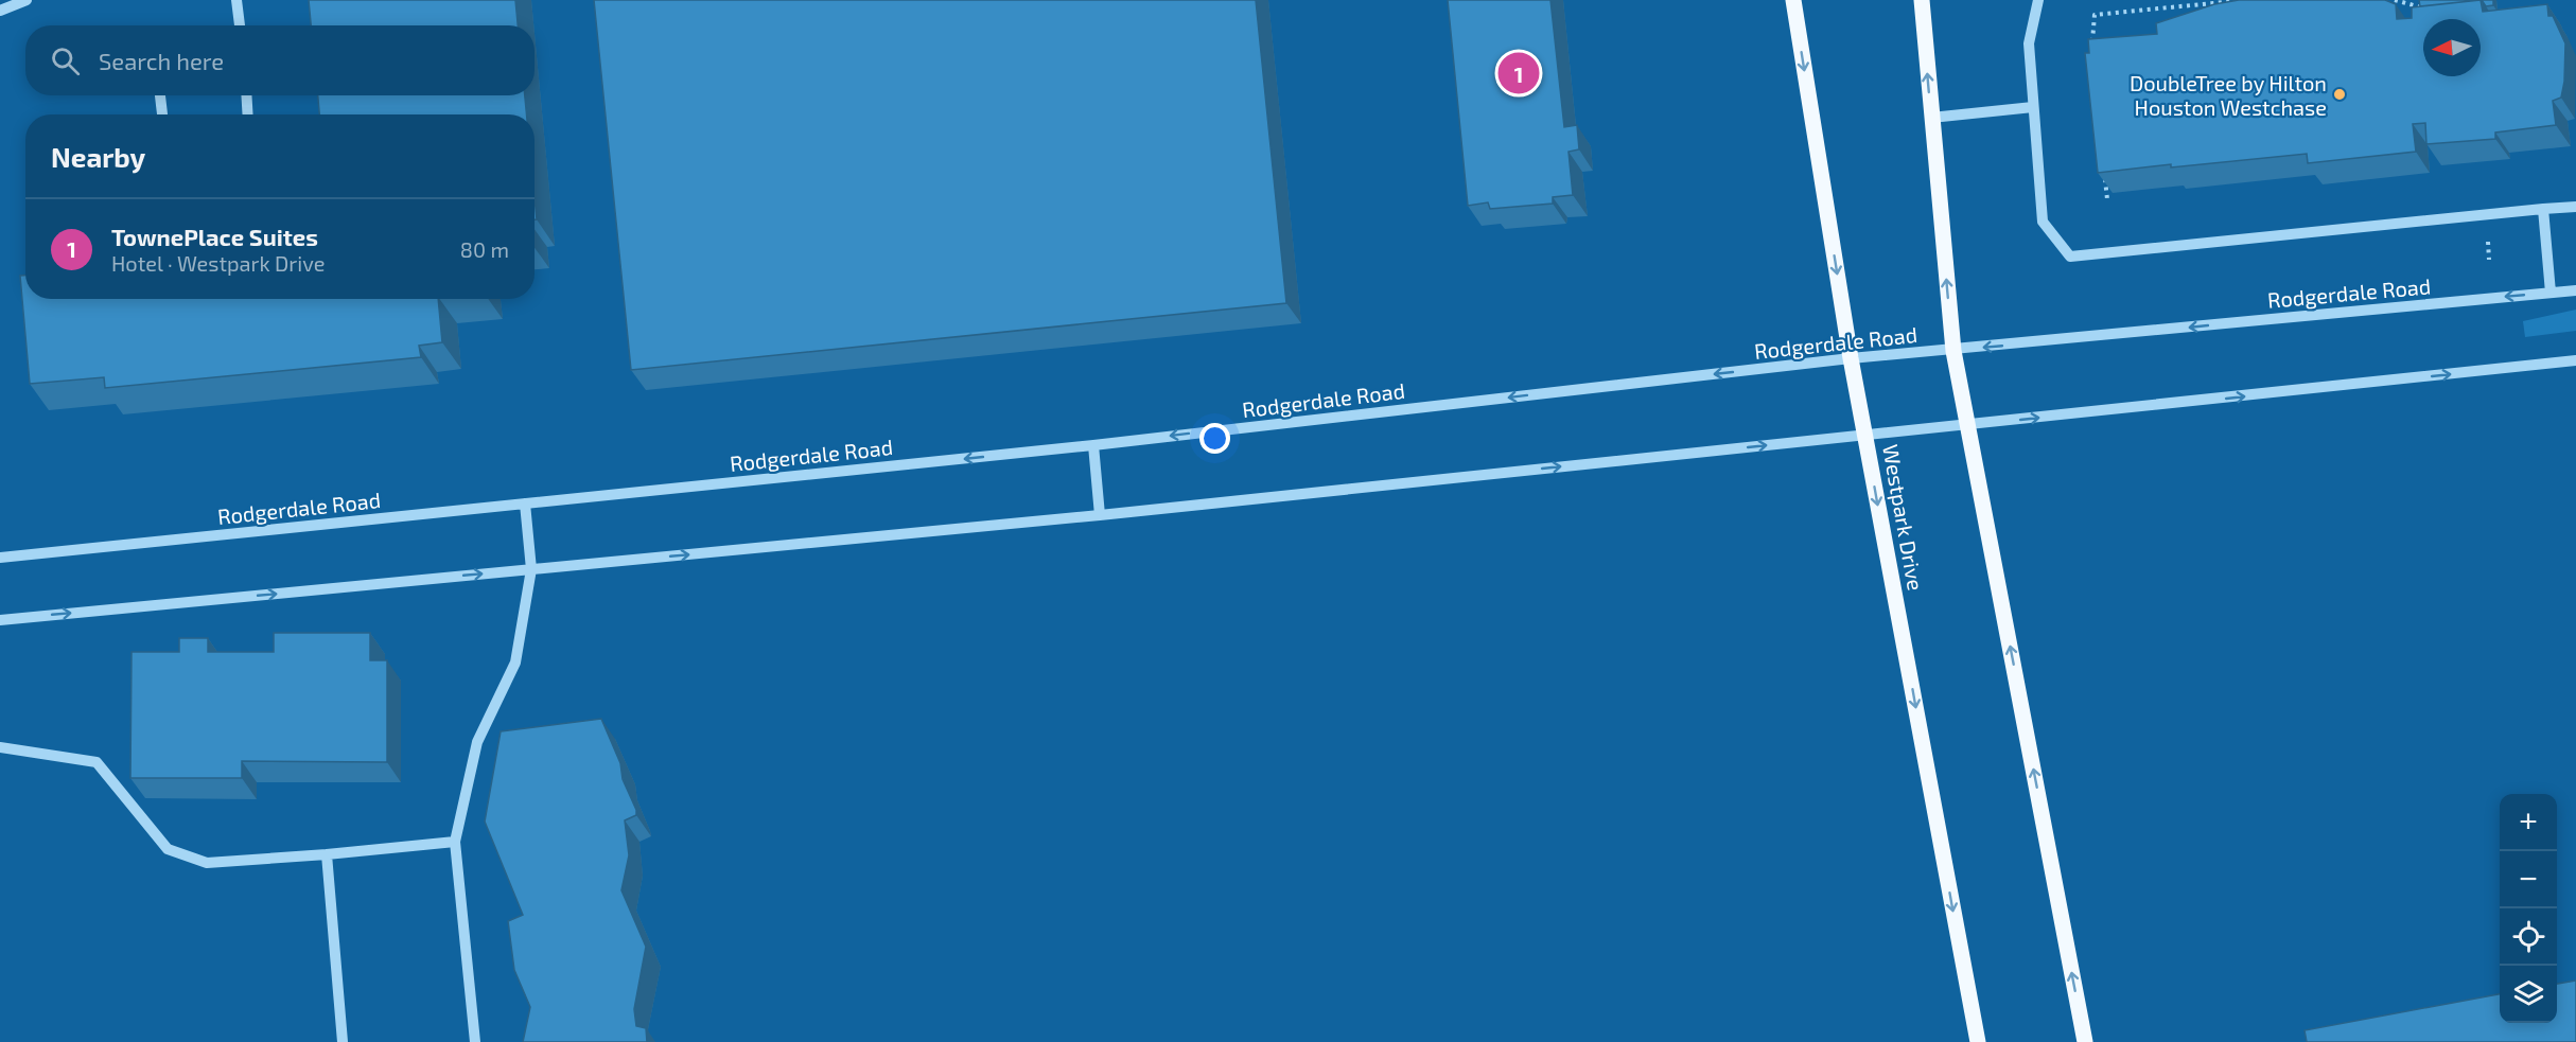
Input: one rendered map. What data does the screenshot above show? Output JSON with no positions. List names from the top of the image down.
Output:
{
  "streets": {
    "main road": ["Westpark Drive"],
    "street": ["Rodgerdale Road"]
  },
  "crossings": [
    ["Rodgerdale Road", "Westpark Drive"]
  ],
  "places": ["DoubleTree by Hilton Houston Westchase"],
  "north": "left",
  "page": {
    "search": "Search here",
    "pins": "1",
    "heading": "Nearby",
    "list": [
      {
        "mark": "1",
        "name": "TownePlace Suites",
        "note": "Hotel · Westpark Drive",
        "value": "80 m"
      }
    ],
    "map_buttons": ["+", "−"]
  }
}
